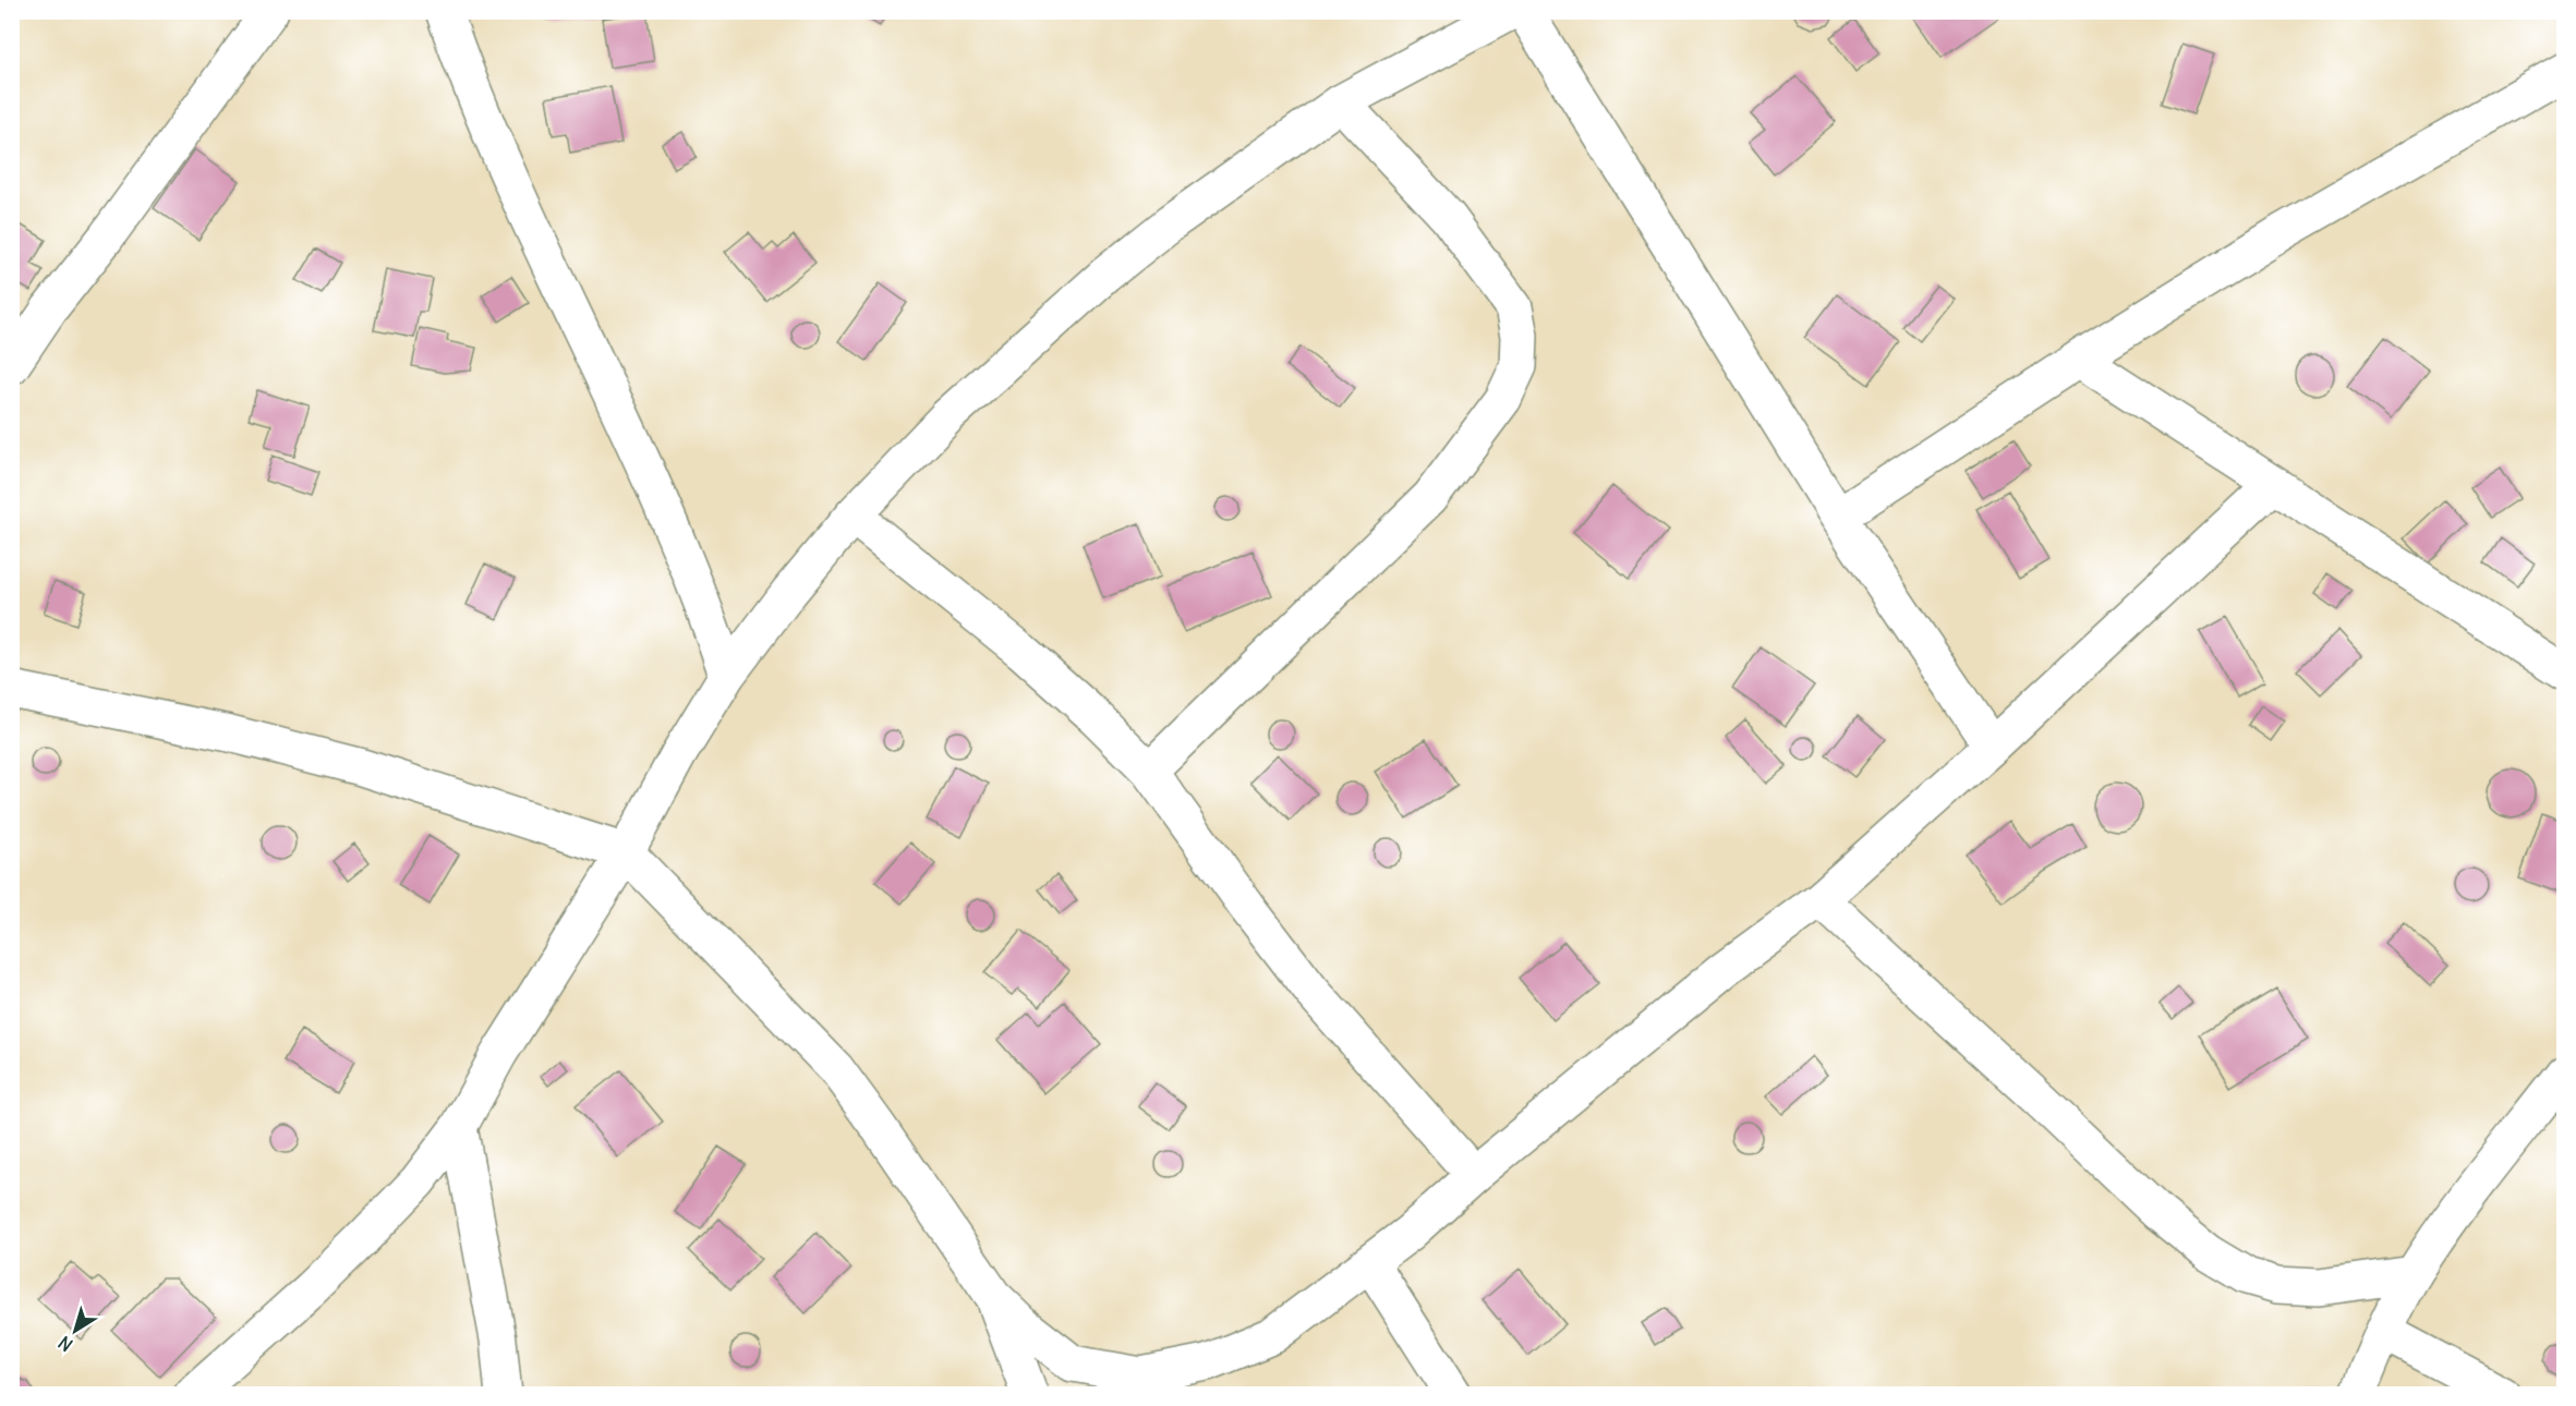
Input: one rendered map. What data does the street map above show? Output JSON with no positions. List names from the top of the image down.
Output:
{
  "north": "bottom left"
}
